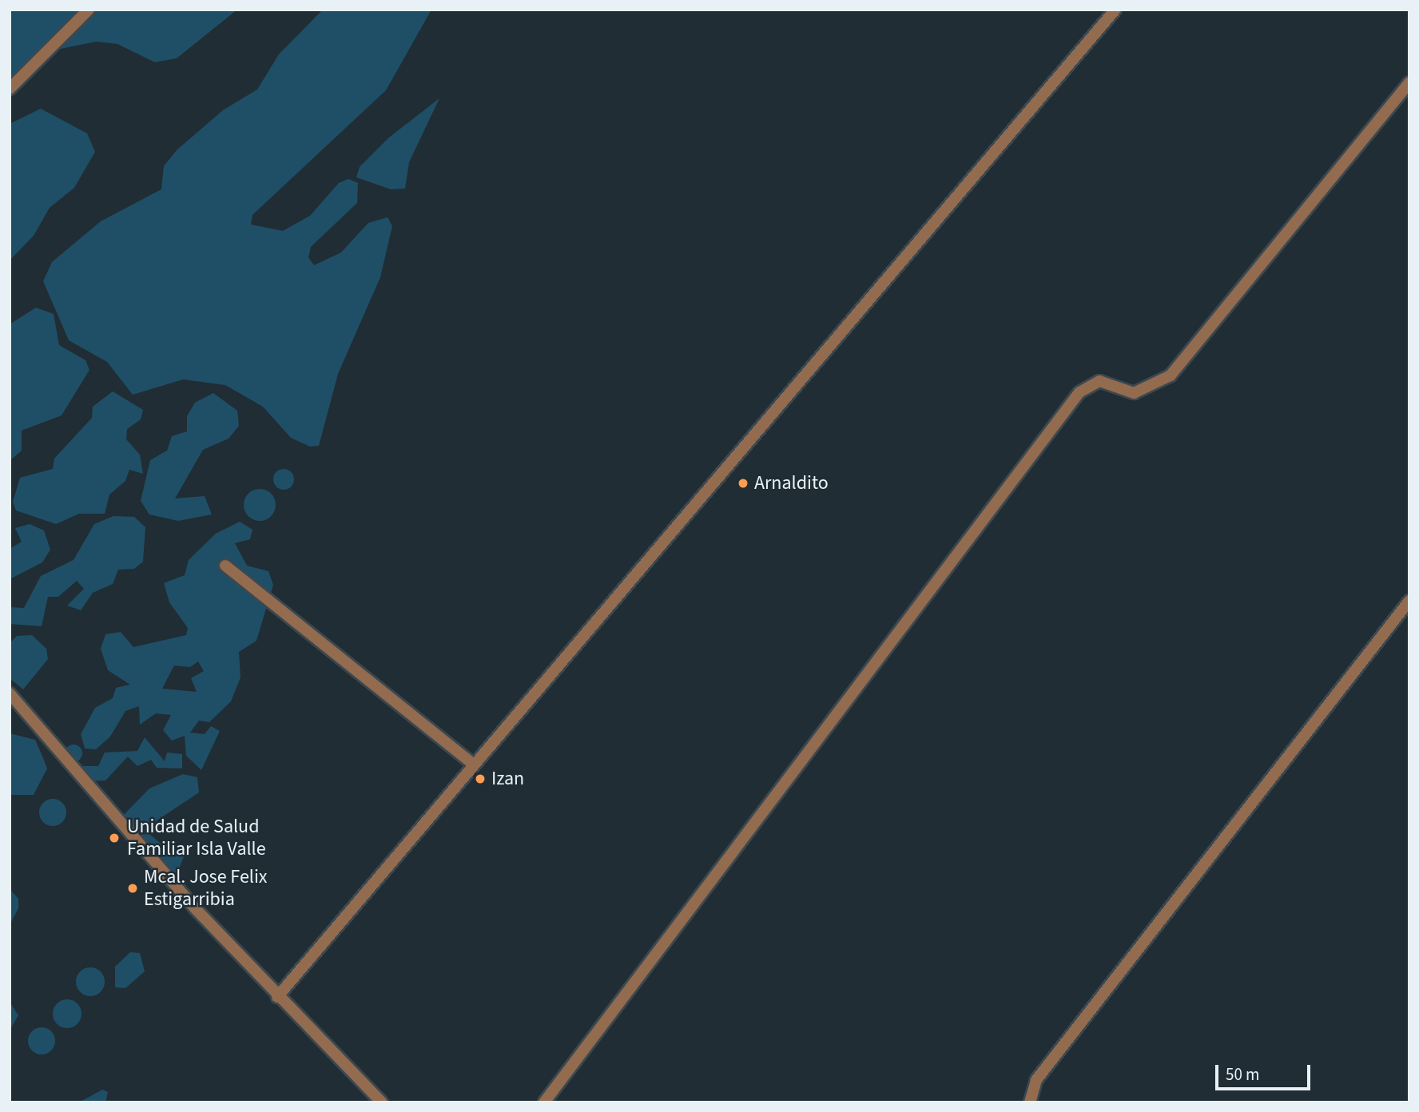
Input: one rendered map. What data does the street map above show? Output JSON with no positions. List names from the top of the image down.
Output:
{
  "places": [
    "Arnaldito",
    "Izan",
    "Unidad de Salud Familiar Isla Valle",
    "Mcal. Jose Felix Estigarribia"
  ],
  "scale_bar": "50 m"
}
